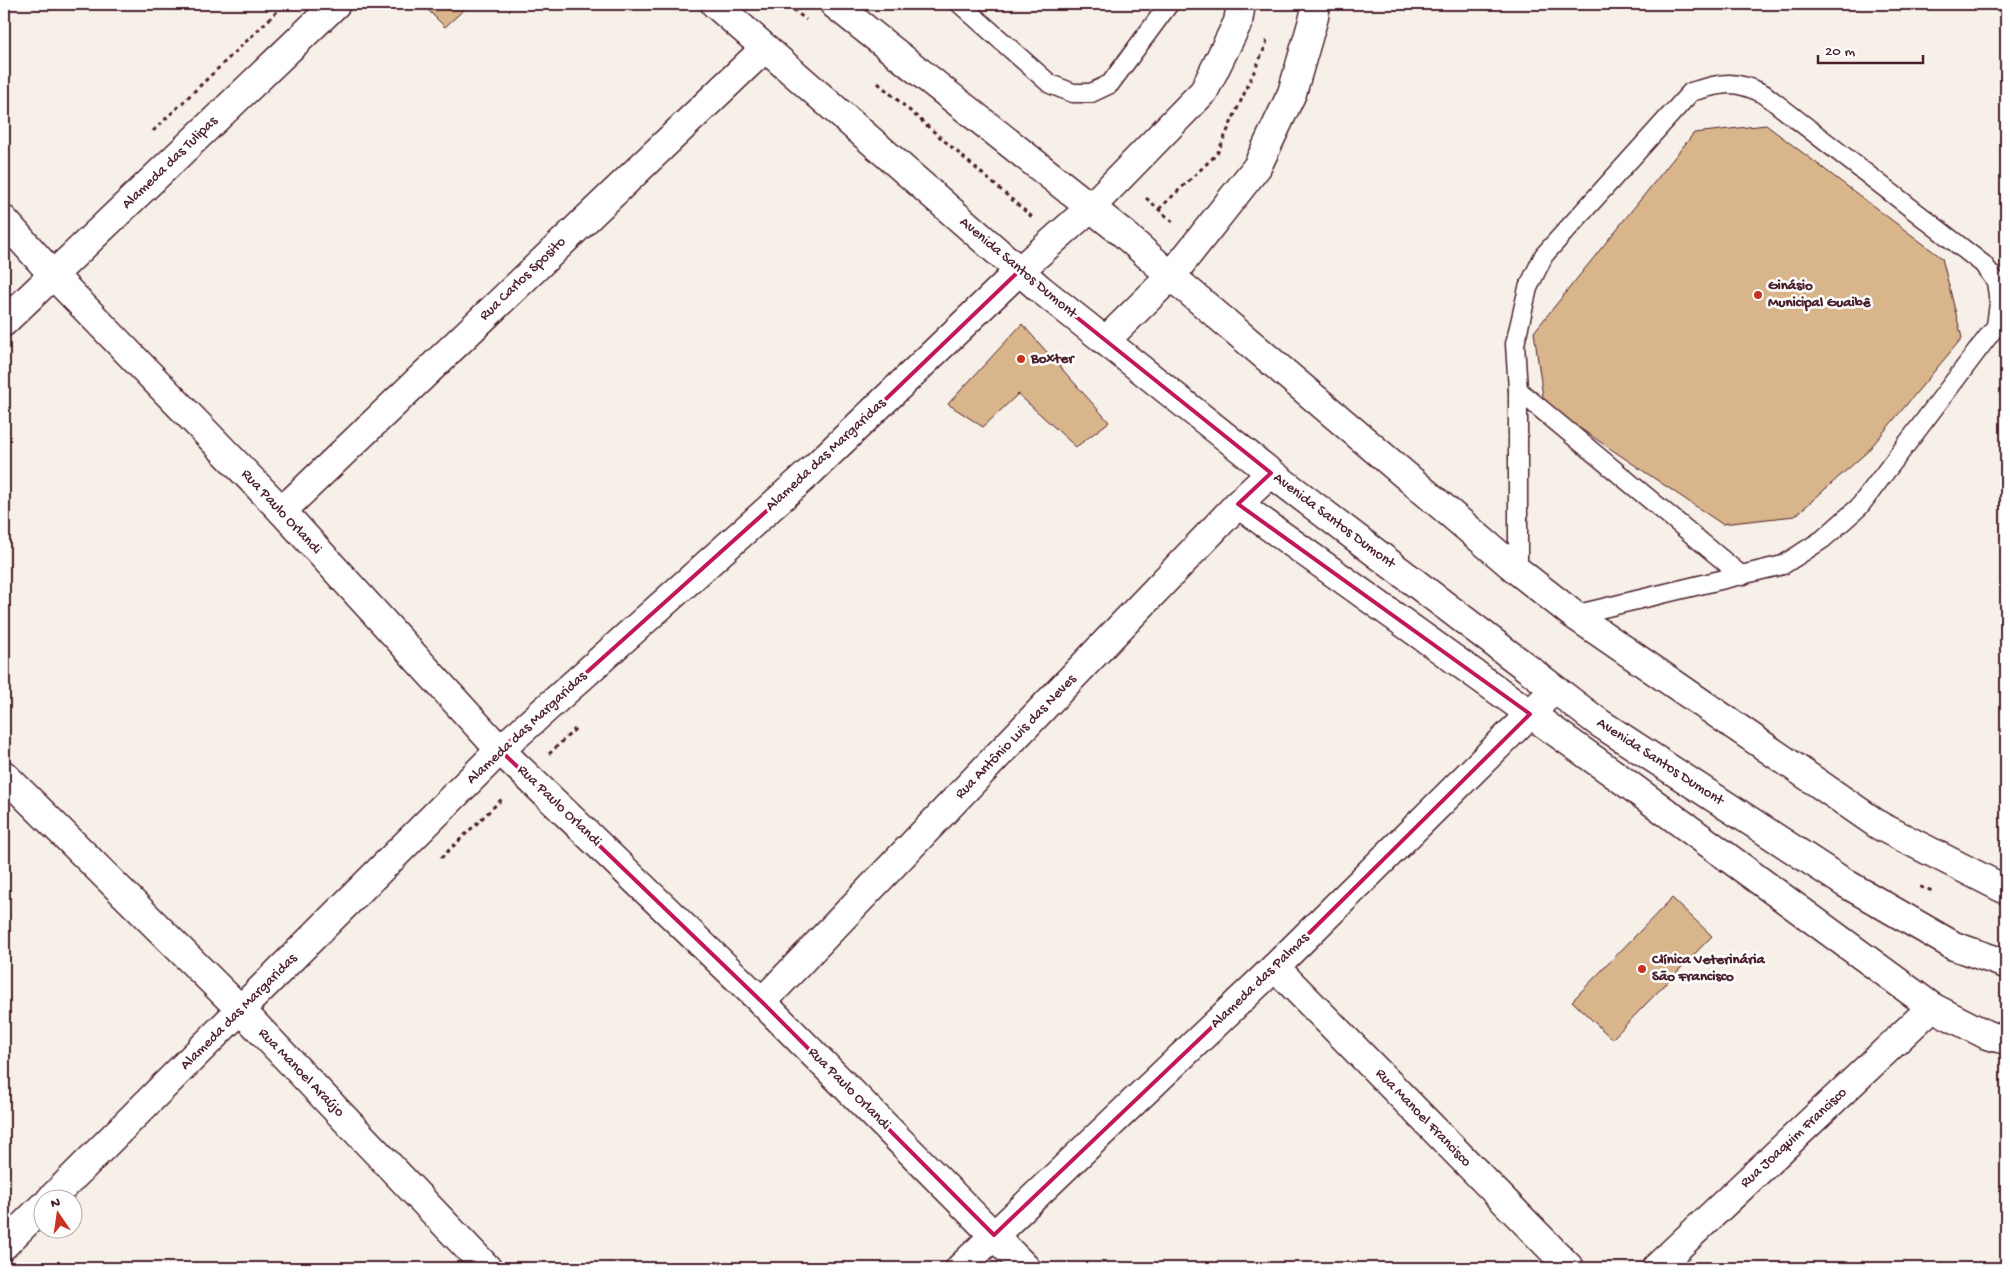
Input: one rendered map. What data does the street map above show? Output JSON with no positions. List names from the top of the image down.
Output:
{
  "streets": {
    "street": [
      "Alameda das Tulipas",
      "Avenida Santos Dumont",
      "Rua Carlos Sposito",
      "Alameda das Margaridas",
      "Rua Paulo Orlandi",
      "Rua Antônio Luis das Neves",
      "Alameda das Palmas",
      "Rua Manoel Araújo",
      "Rua Manoel Francisco",
      "Rua Joaquim Francisco"
    ]
  },
  "crossings": [
    ["Alameda das Tulipas", "Rua Paulo Orlandi"],
    ["Avenida Santos Dumont", "Rua Carlos Sposito"],
    ["Avenida Santos Dumont", "Alameda das Margaridas"],
    ["Avenida Santos Dumont", "Rua Antônio Luis das Neves"],
    ["Avenida Santos Dumont", "Alameda das Palmas"],
    ["Rua Carlos Sposito", "Rua Paulo Orlandi"],
    ["Alameda das Margaridas", "Rua Paulo Orlandi"],
    ["Alameda das Margaridas", "Rua Manoel Araújo"],
    ["Rua Paulo Orlandi", "Rua Antônio Luis das Neves"],
    ["Rua Paulo Orlandi", "Alameda das Palmas"],
    ["Alameda das Palmas", "Rua Manoel Francisco"]
  ],
  "places": ["Ginásio Municipal Guaibê", "Boxter", "Clínica Veterinária São Francisco"],
  "scale_bar": "20 m",
  "north": "top"
}
